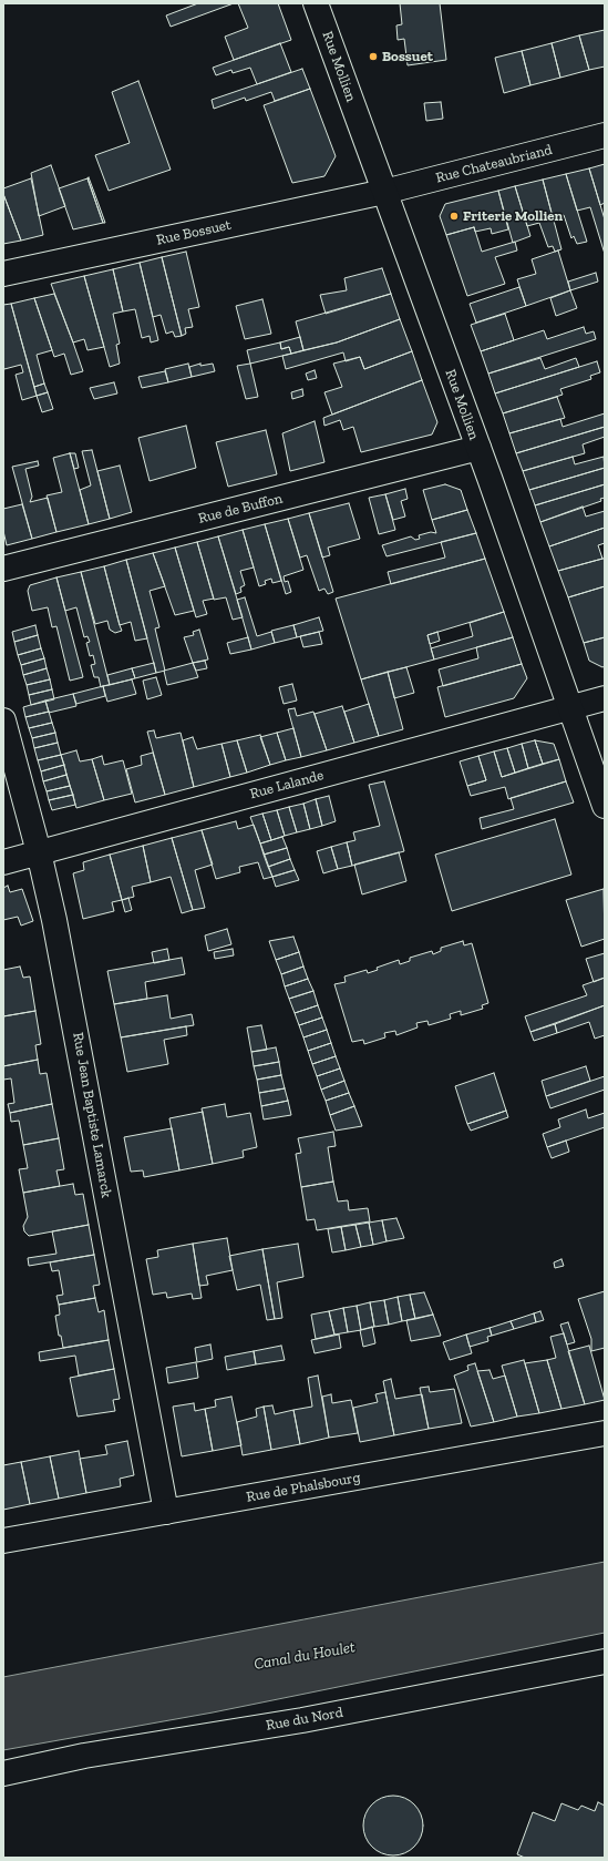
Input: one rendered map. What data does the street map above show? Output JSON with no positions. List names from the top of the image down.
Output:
{
  "streets": {
    "street": [
      "Rue Mollien",
      "Rue Chateaubriand",
      "Rue Bossuet",
      "Rue de Buffon",
      "Rue Lalande",
      "Rue Jean Baptiste Lamarck",
      "Rue de Phalsbourg",
      "Rue du Nord"
    ]
  },
  "crossings": [
    ["Rue Mollien", "Rue Chateaubriand"],
    ["Rue Mollien", "Rue Bossuet"],
    ["Rue Mollien", "Rue de Buffon"],
    ["Rue Mollien", "Rue Lalande"],
    ["Rue Chateaubriand", "Rue Bossuet"],
    ["Rue Lalande", "Rue Jean Baptiste Lamarck"],
    ["Rue Jean Baptiste Lamarck", "Rue de Phalsbourg"]
  ],
  "water": ["Canal du Houlet"],
  "places": ["Bossuet", "Friterie Mollien"]
}
